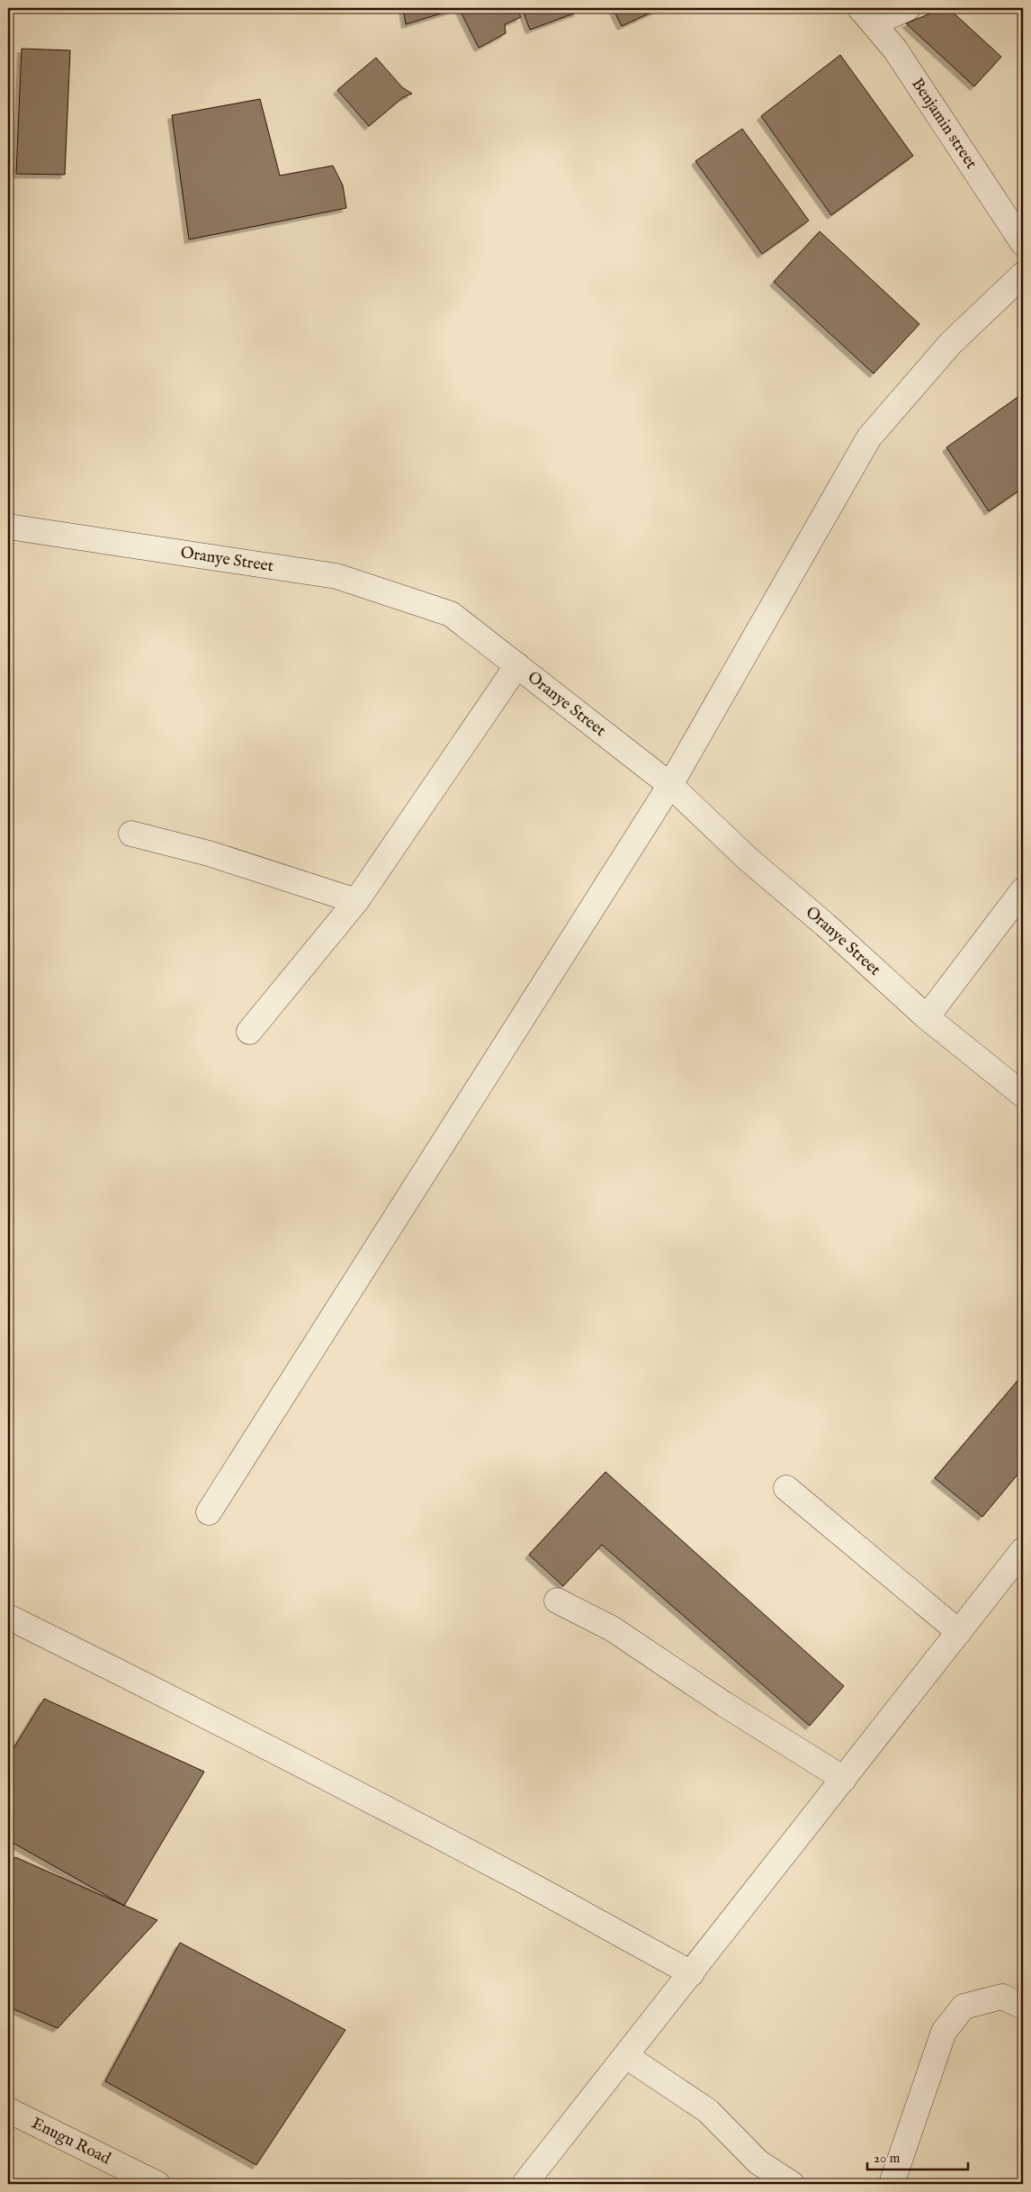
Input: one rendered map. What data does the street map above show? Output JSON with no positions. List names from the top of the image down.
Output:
{
  "streets": {
    "street": ["Benjamin street", "Oranye Street", "Enugu Road"]
  },
  "scale_bar": "20 m"
}
